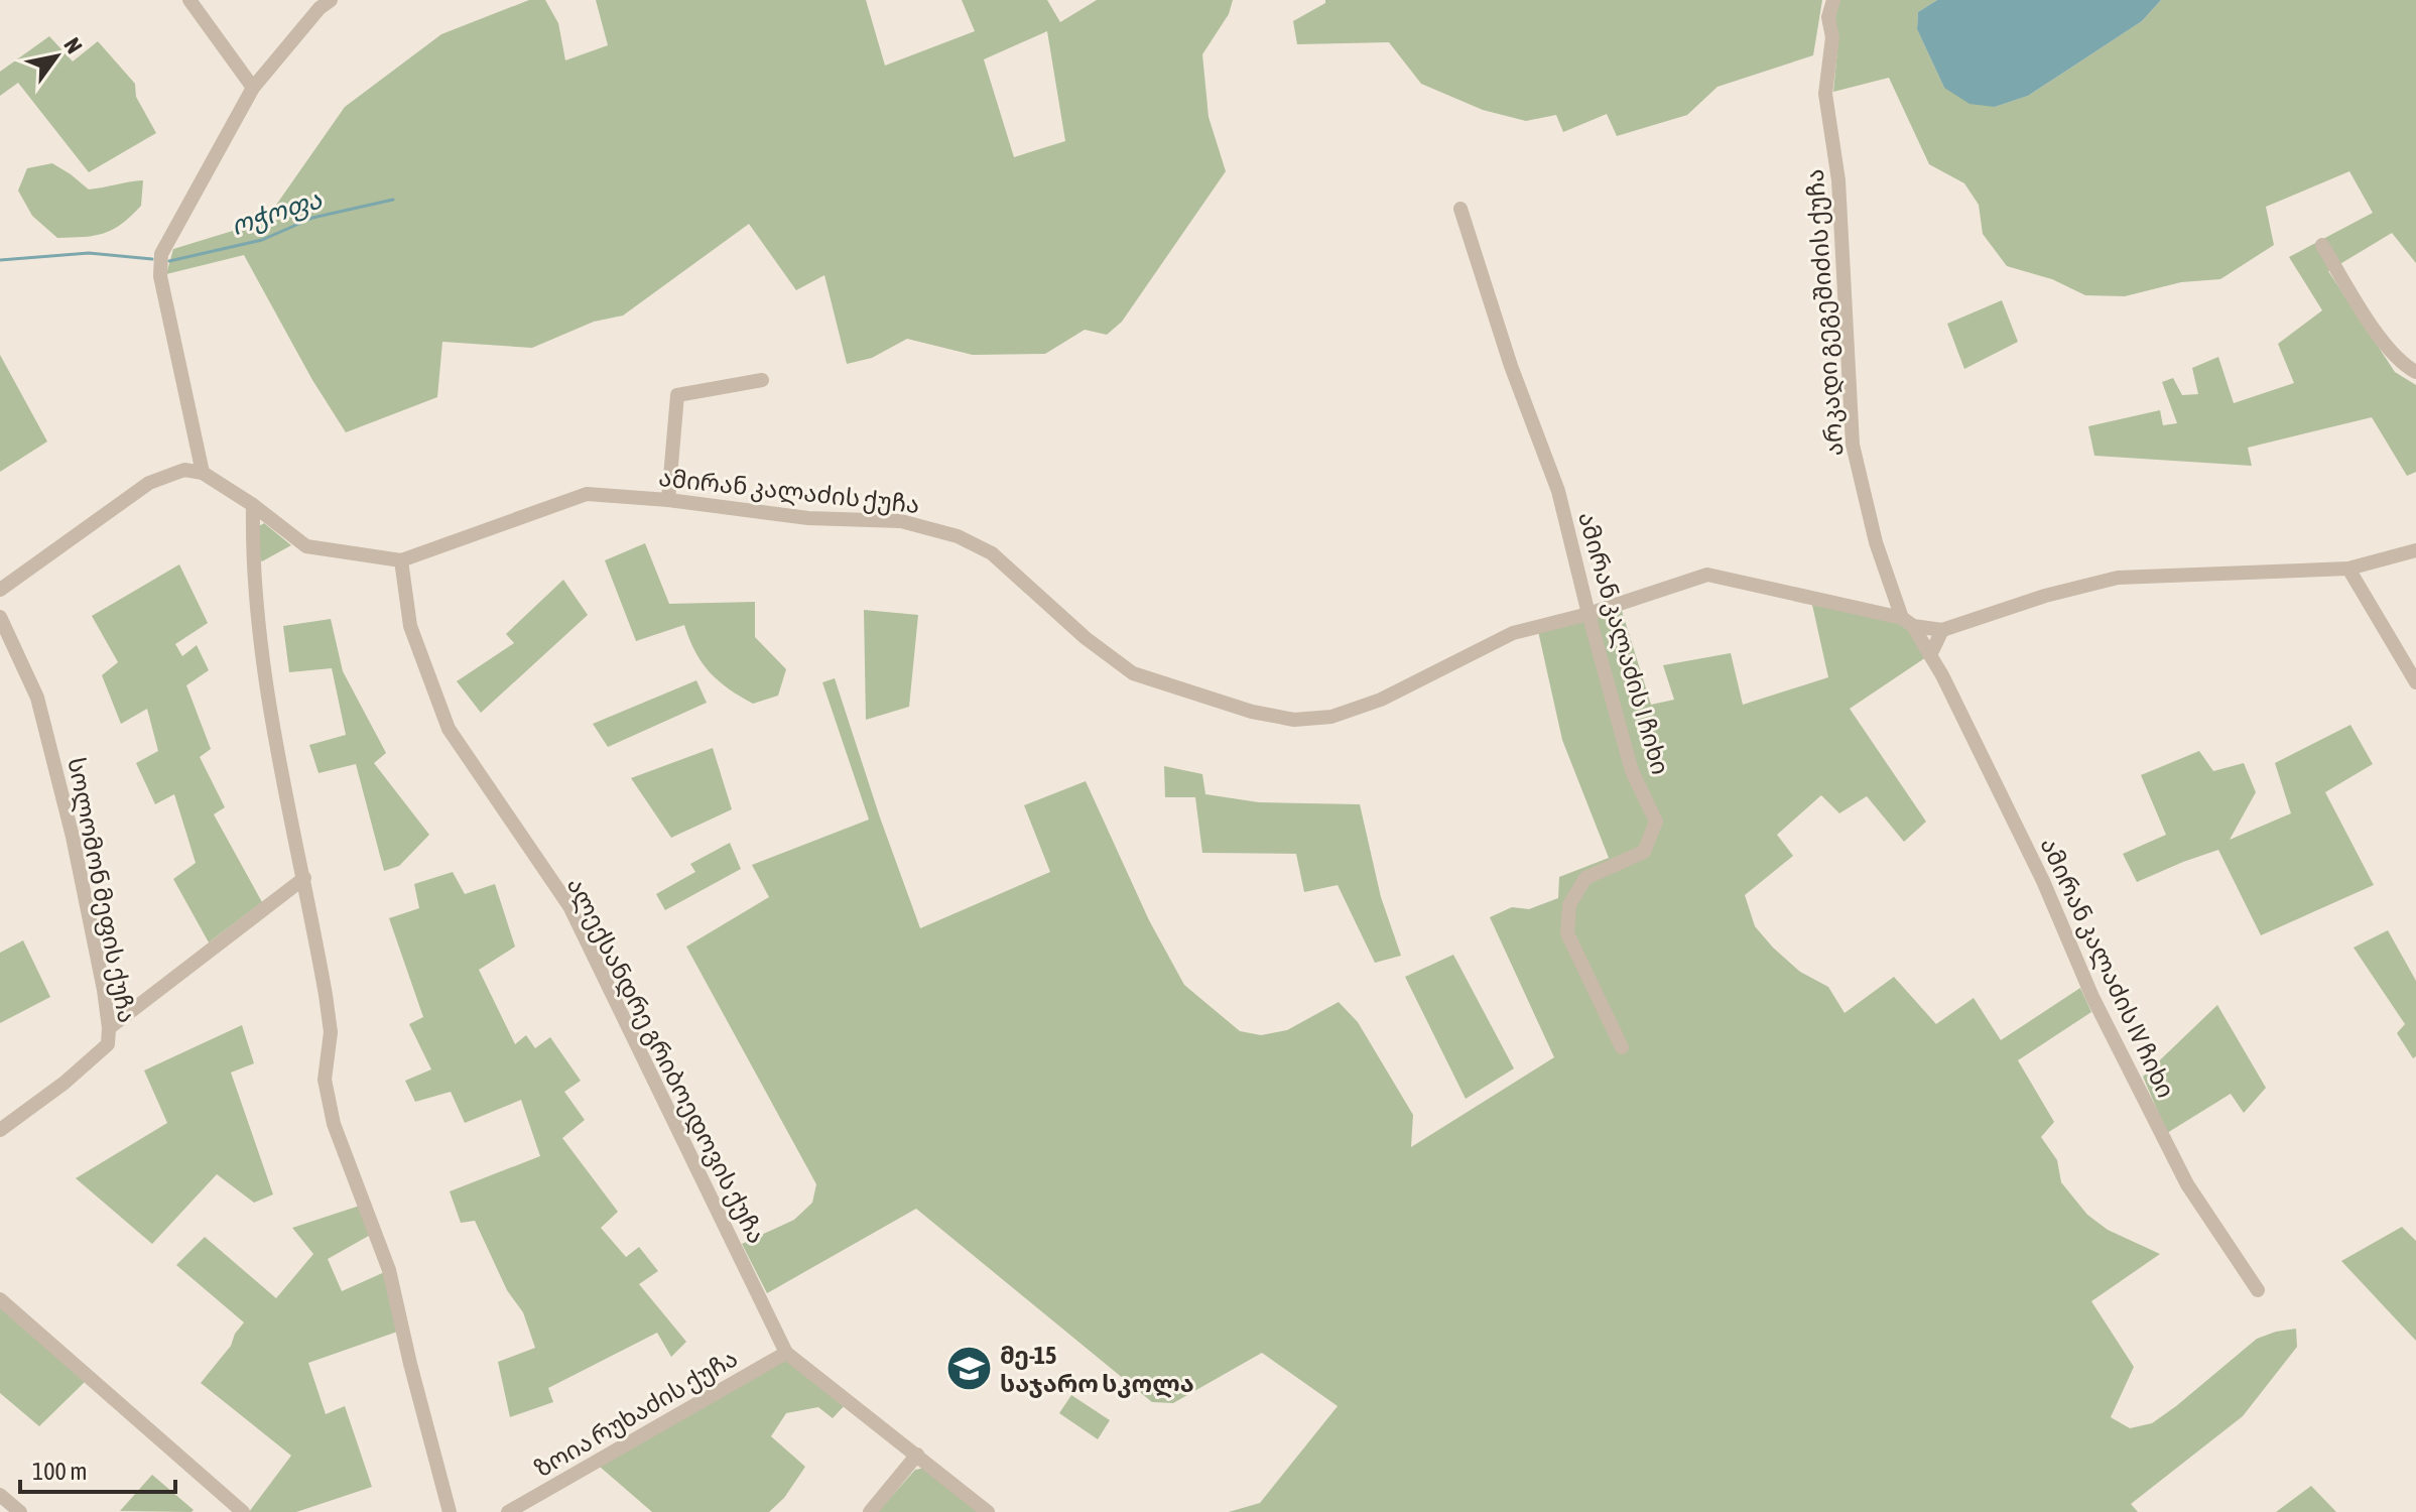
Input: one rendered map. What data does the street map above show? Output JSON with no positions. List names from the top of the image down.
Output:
{
  "streets": {
    "street": [
      "არკადი გეგეშიძის ქუჩა",
      "ამირან კალაძის ქუჩა",
      "ამირან კალაძის I ჩიხი",
      "სოლომონ მეფის ქუჩა",
      "ამირან კალაძის IV ჩიხი",
      "ალექსანდრე გრიბოედოვის ქუჩა",
      "ზოია რუხაძის ქუჩა"
    ]
  },
  "crossings": [
    ["არკადი გეგეშიძის ქუჩა", "ამირან კალაძის ქუჩა"],
    ["არკადი გეგეშიძის ქუჩა", "ამირან კალაძის IV ჩიხი"],
    ["ამირან კალაძის ქუჩა", "ამირან კალაძის I ჩიხი"],
    ["ამირან კალაძის ქუჩა", "ამირან კალაძის IV ჩიხი"],
    ["ამირან კალაძის ქუჩა", "ალექსანდრე გრიბოედოვის ქუჩა"],
    ["ალექსანდრე გრიბოედოვის ქუჩა", "ზოია რუხაძის ქუჩა"]
  ],
  "water": ["ოჭოფა"],
  "places": {
    "school or university": ["მე-15 საჯარო სკოლა"]
  },
  "scale_bar": "100 m",
  "north": "top right"
}
